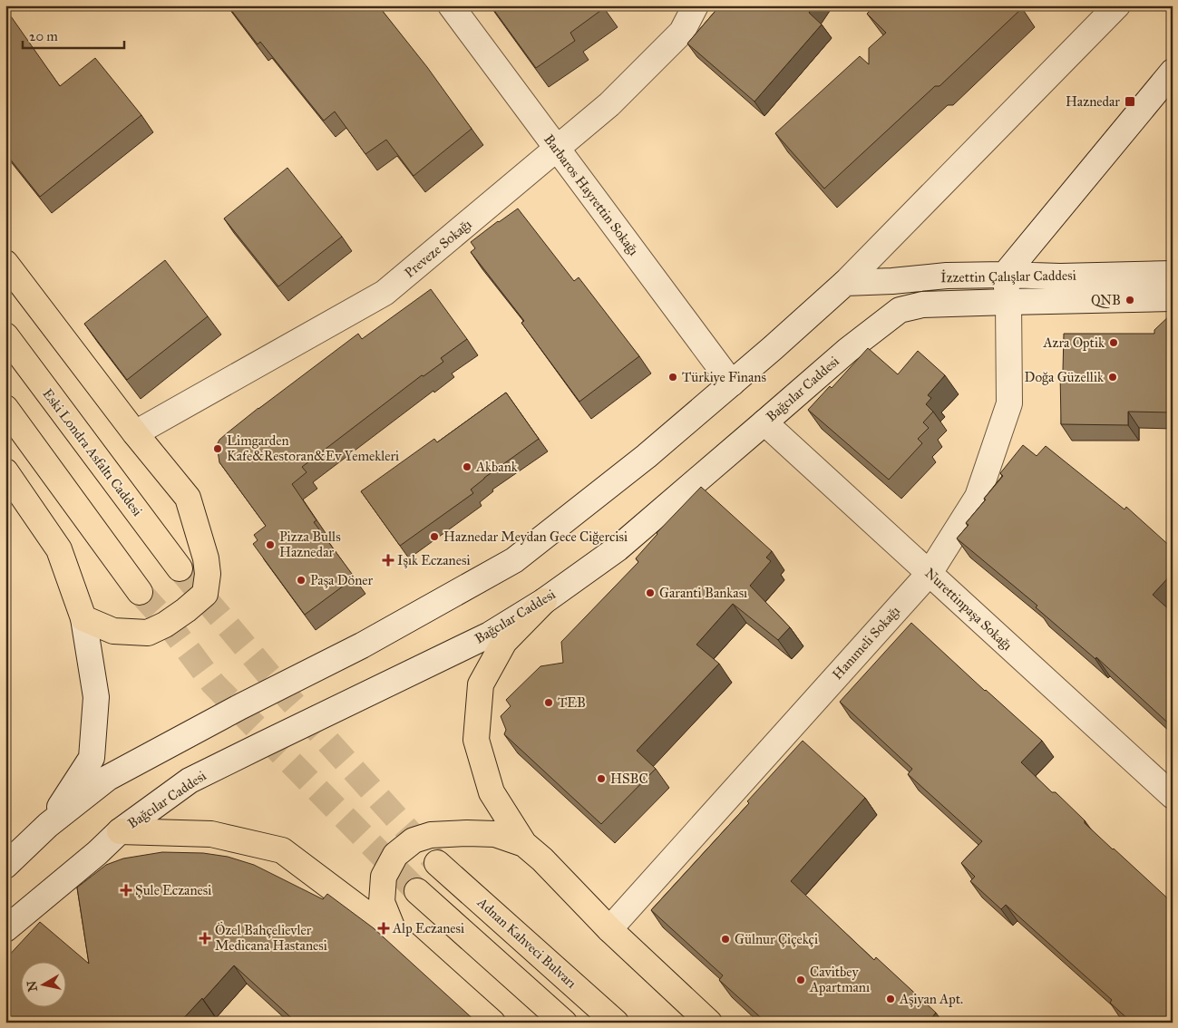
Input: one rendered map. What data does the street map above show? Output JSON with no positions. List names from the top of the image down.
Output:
{
  "streets": {
    "main road": ["Eski Londra Asfaltı Caddesi", "Adnan Kahveci Bulvarı"],
    "street": [
      "Barbaros Hayrettin Sokağı",
      "Preveze Sokağı",
      "İzzettin Çalışlar Caddesi",
      "Bağcılar Caddesi",
      "Nurettinpaşa Sokağı",
      "Hanımeli Sokağı"
    ]
  },
  "crossings": [
    ["Barbaros Hayrettin Sokağı", "Preveze Sokağı"],
    ["İzzettin Çalışlar Caddesi", "Bağcılar Caddesi"],
    ["İzzettin Çalışlar Caddesi", "Hanımeli Sokağı"],
    ["Bağcılar Caddesi", "Nurettinpaşa Sokağı"],
    ["Bağcılar Caddesi", "Hanımeli Sokağı"],
    ["Nurettinpaşa Sokağı", "Hanımeli Sokağı"]
  ],
  "places": {
    "transit": ["Haznedar"],
    "other": [
      "QNB",
      "Azra Optik",
      "Türkiye Finans",
      "Doğa Güzellik",
      "Limgarden Kafe&Restoran&Ev Yemekleri",
      "Akbank",
      "Haznedar Meydan Gece Ciğercisi",
      "Pizza Bulls Haznedar",
      "Paşa Döner",
      "Garanti Bankası",
      "TEB",
      "HSBC",
      "Gülnur Çiçekçi",
      "Cavitbey Apartmanı",
      "Aşiyan Apt."
    ],
    "health": [
      "Işık Eczanesi",
      "Şule Eczanesi",
      "Alp Eczanesi",
      "Özel Bahçelievler Medicana Hastanesi"
    ]
  },
  "scale_bar": "20 m",
  "north": "left"
}
